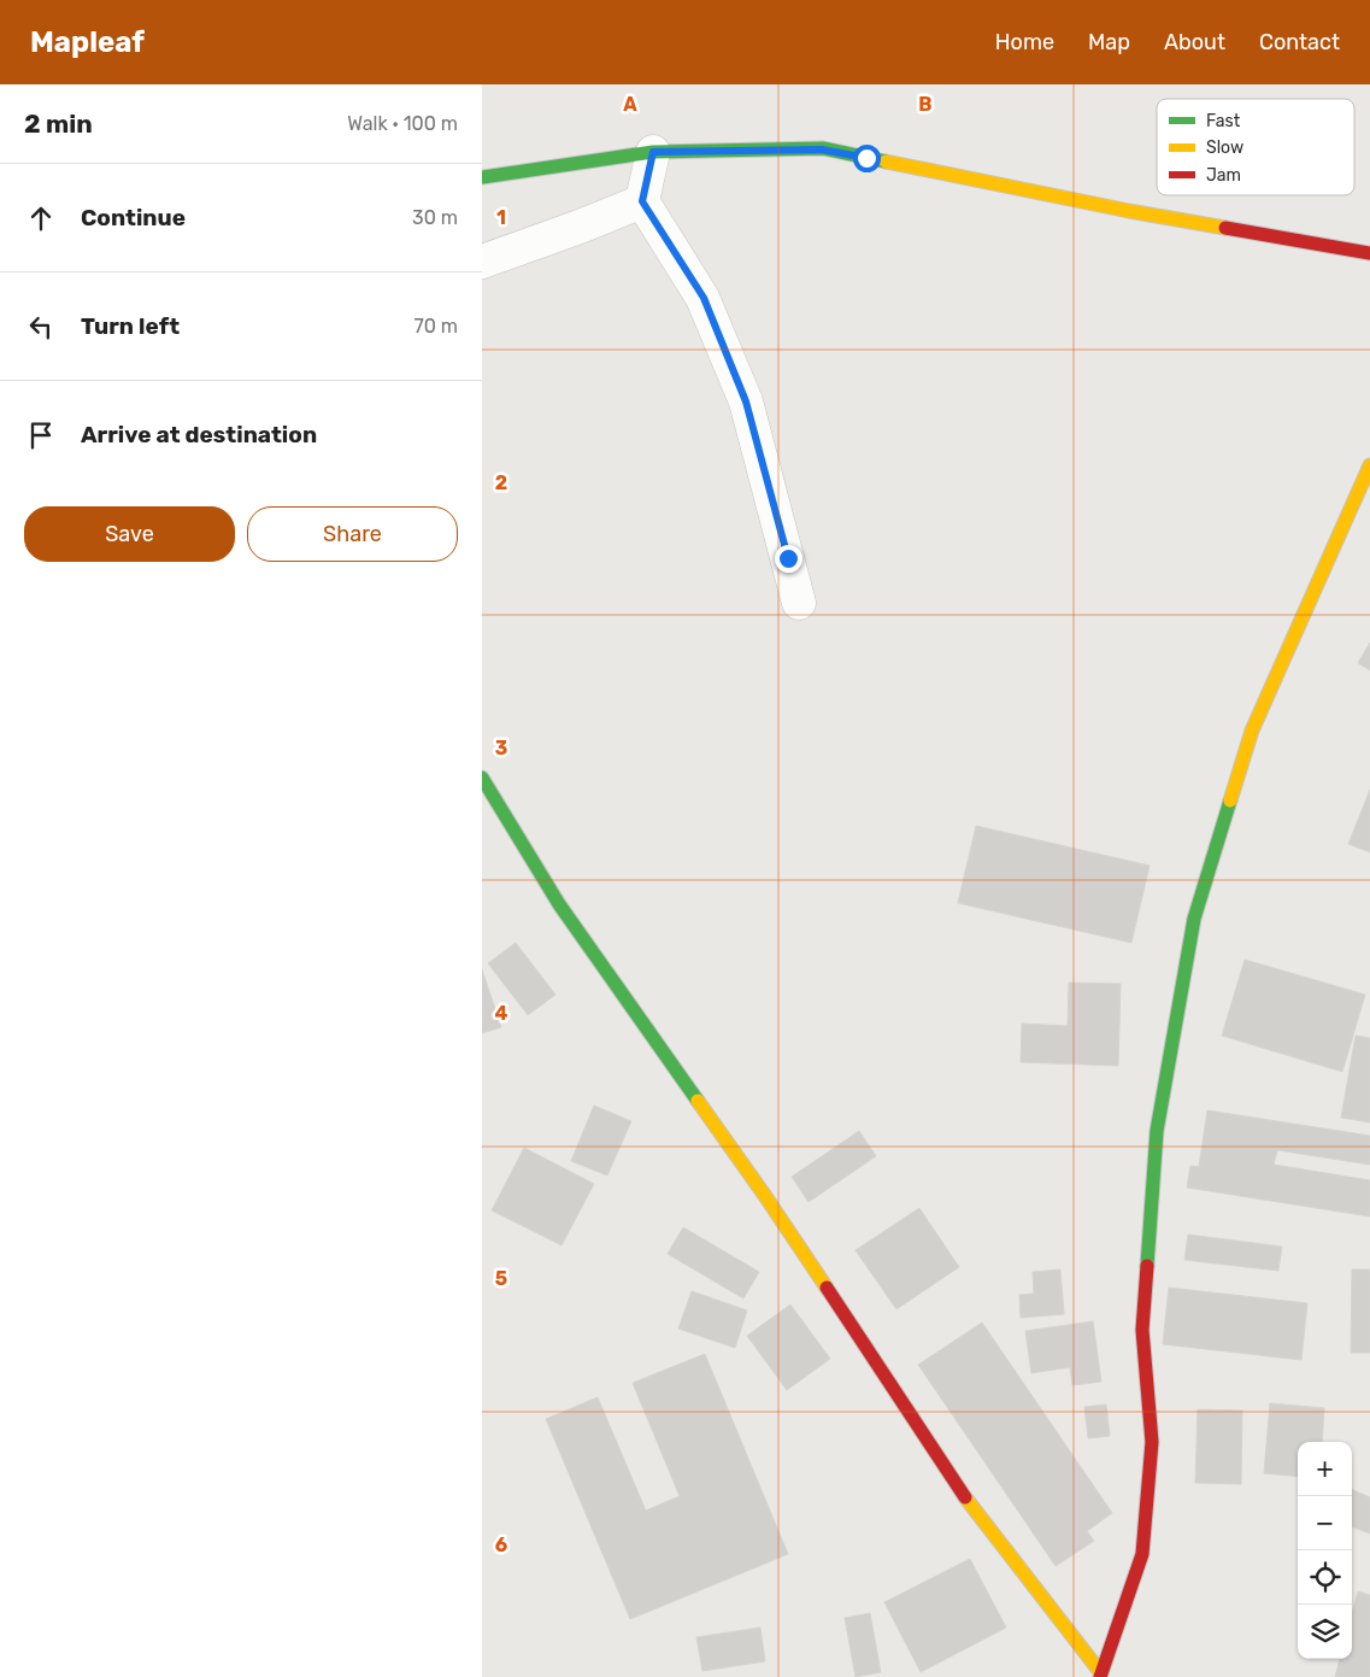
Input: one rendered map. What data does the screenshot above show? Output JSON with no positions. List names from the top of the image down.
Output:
{
  "legend": ["Fast", "Slow", "Jam"],
  "page": {
    "header": "Mapleaf",
    "nav": [
      "Home",
      "Map",
      "About",
      "Contact"
    ],
    "heading": ["2 min", "Walk · 100 m"],
    "list": [
      ["Continue", "30 m"],
      ["Turn left", "70 m"],
      "Arrive at destination"
    ],
    "buttons": ["Save", "Share"],
    "map_buttons": ["+", "−"]
  },
  "grid": {
    "columns": ["A", "B"],
    "rows": [
      "1",
      "2",
      "3",
      "4",
      "5",
      "6"
    ]
  }
}
